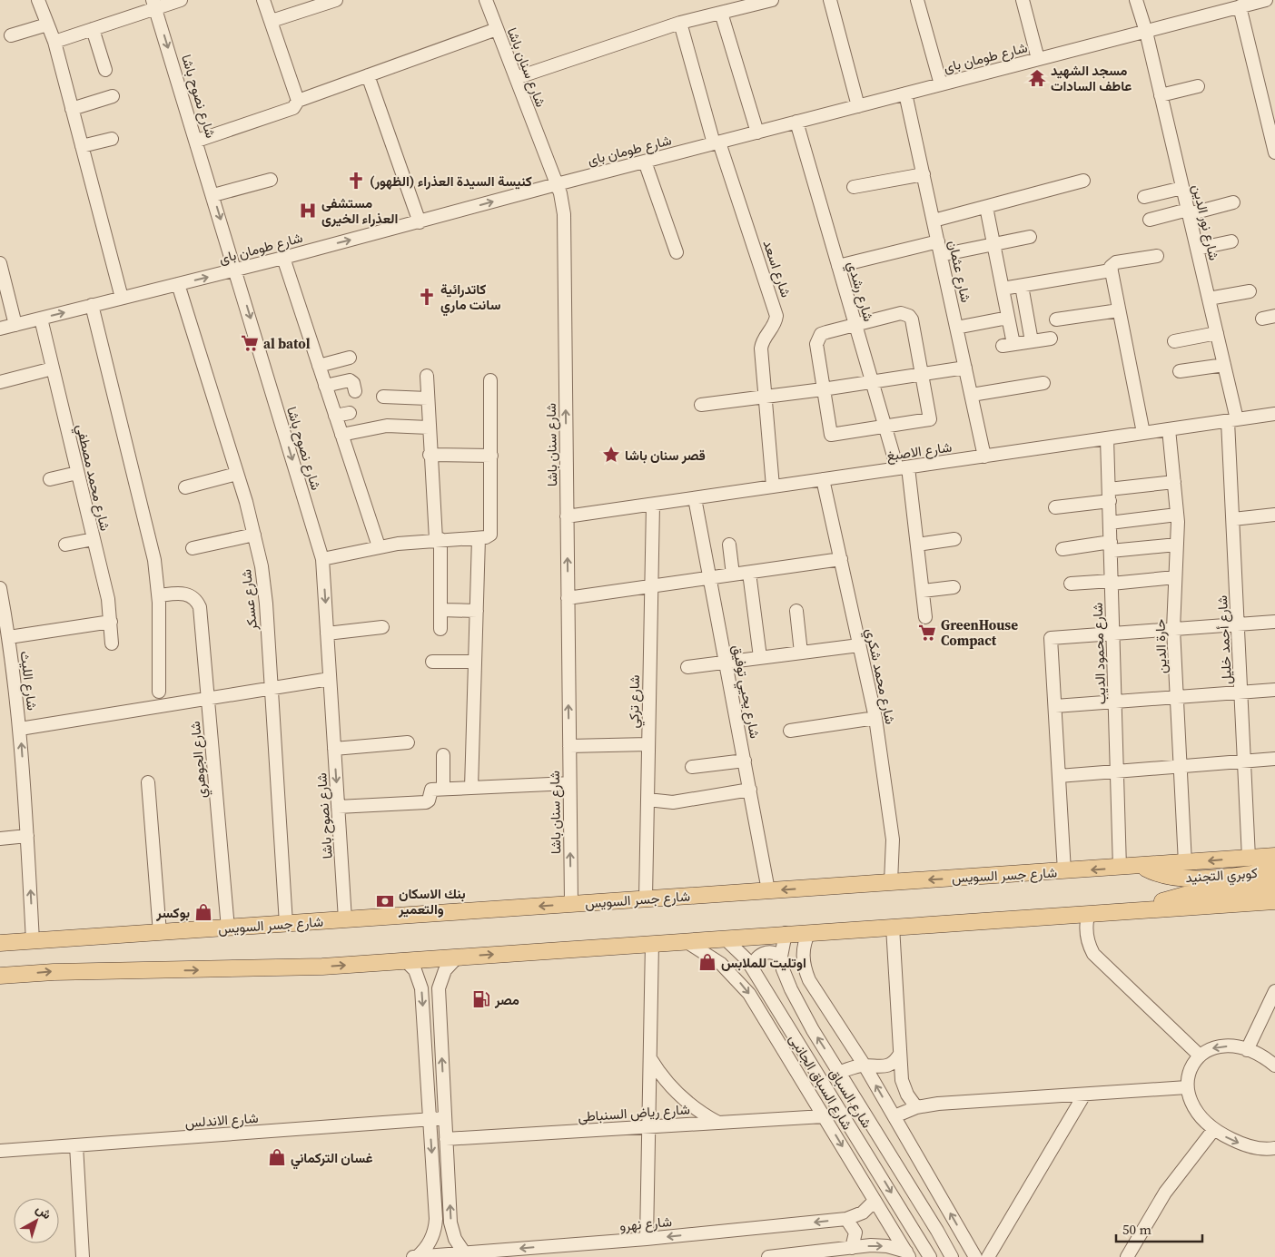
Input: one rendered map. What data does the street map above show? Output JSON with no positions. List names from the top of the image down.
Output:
{
  "streets": {
    "main road": ["شارع جسر السويس", "كوبري التجنيد"],
    "street": [
      "شارع طومان باى",
      "شارع سنان باشا",
      "شارع نصوح باشا",
      "شارع نور الدين",
      "شارع اسعد",
      "شارع عثمان",
      "شارع رشدي",
      "شارع الاصبغ",
      "شارع محمد مصطفي",
      "شارع عسكر",
      "شارع أحمد خليل",
      "حارة الدين",
      "شارع محمود الديب",
      "شارع محمد شكري",
      "شارع الليث",
      "شارع يحيي توفيق",
      "شارع تركي",
      "شارع الجوهري",
      "شارع السباق الجانبى",
      "شارع السباق",
      "شارع رياض السنباطى",
      "شارع الاندلس",
      "شارع نهرو"
    ]
  },
  "crossings": [
    ["شارع طومان باى", "شارع سنان باشا"],
    ["شارع طومان باى", "شارع نصوح باشا"],
    ["شارع طومان باى", "شارع نور الدين"],
    ["شارع طومان باى", "شارع اسعد"],
    ["شارع طومان باى", "شارع عثمان"],
    ["شارع طومان باى", "شارع رشدي"],
    ["شارع طومان باى", "شارع محمد مصطفي"],
    ["شارع طومان باى", "شارع عسكر"],
    ["شارع سنان باشا", "شارع الاصبغ"],
    ["شارع سنان باشا", "شارع جسر السويس"],
    ["شارع نصوح باشا", "شارع جسر السويس"],
    ["شارع نور الدين", "شارع الاصبغ"],
    ["شارع نور الدين", "شارع أحمد خليل"],
    ["شارع اسعد", "شارع الاصبغ"],
    ["شارع عثمان", "شارع الاصبغ"],
    ["شارع رشدي", "شارع الاصبغ"],
    ["شارع الاصبغ", "شارع أحمد خليل"],
    ["شارع الاصبغ", "حارة الدين"],
    ["شارع الاصبغ", "شارع محمود الديب"],
    ["شارع الاصبغ", "شارع محمد شكري"],
    ["شارع الاصبغ", "شارع يحيي توفيق"],
    ["شارع الاصبغ", "شارع تركي"],
    ["شارع عسكر", "شارع جسر السويس"],
    ["شارع أحمد خليل", "شارع جسر السويس"],
    ["حارة الدين", "شارع جسر السويس"],
    ["شارع محمود الديب", "شارع جسر السويس"],
    ["شارع محمد شكري", "شارع جسر السويس"],
    ["شارع الليث", "شارع جسر السويس"],
    ["شارع يحيي توفيق", "شارع جسر السويس"],
    ["شارع تركي", "شارع جسر السويس"],
    ["شارع الجوهري", "شارع جسر السويس"],
    ["شارع جسر السويس", "كوبري التجنيد"],
    ["شارع السباق الجانبى", "شارع رياض السنباطى"],
    ["شارع السباق الجانبى", "شارع نهرو"]
  ],
  "one_way": ["شارع الليث", "شارع نهرو"],
  "places": {
    "temple": ["مسجد الشهيد عاطف السادات"],
    "church": ["كنيسة السيدة العذراء (الظهور)", "كاتدرائية سانت ماري"],
    "hospital": ["مستشفى العذراء الخيرى"],
    "supermarket": ["al batol", "GreenHouse Compact"],
    "place": ["قصر سنان باشا"],
    "bank": ["بنك الاسكان والتعمير"],
    "shop": ["بوكسر", "اوتليت للملابس", "غسان التركماني"],
    "fuel station": ["مصر"]
  },
  "scale_bar": "50 m",
  "north": "top right"
}
